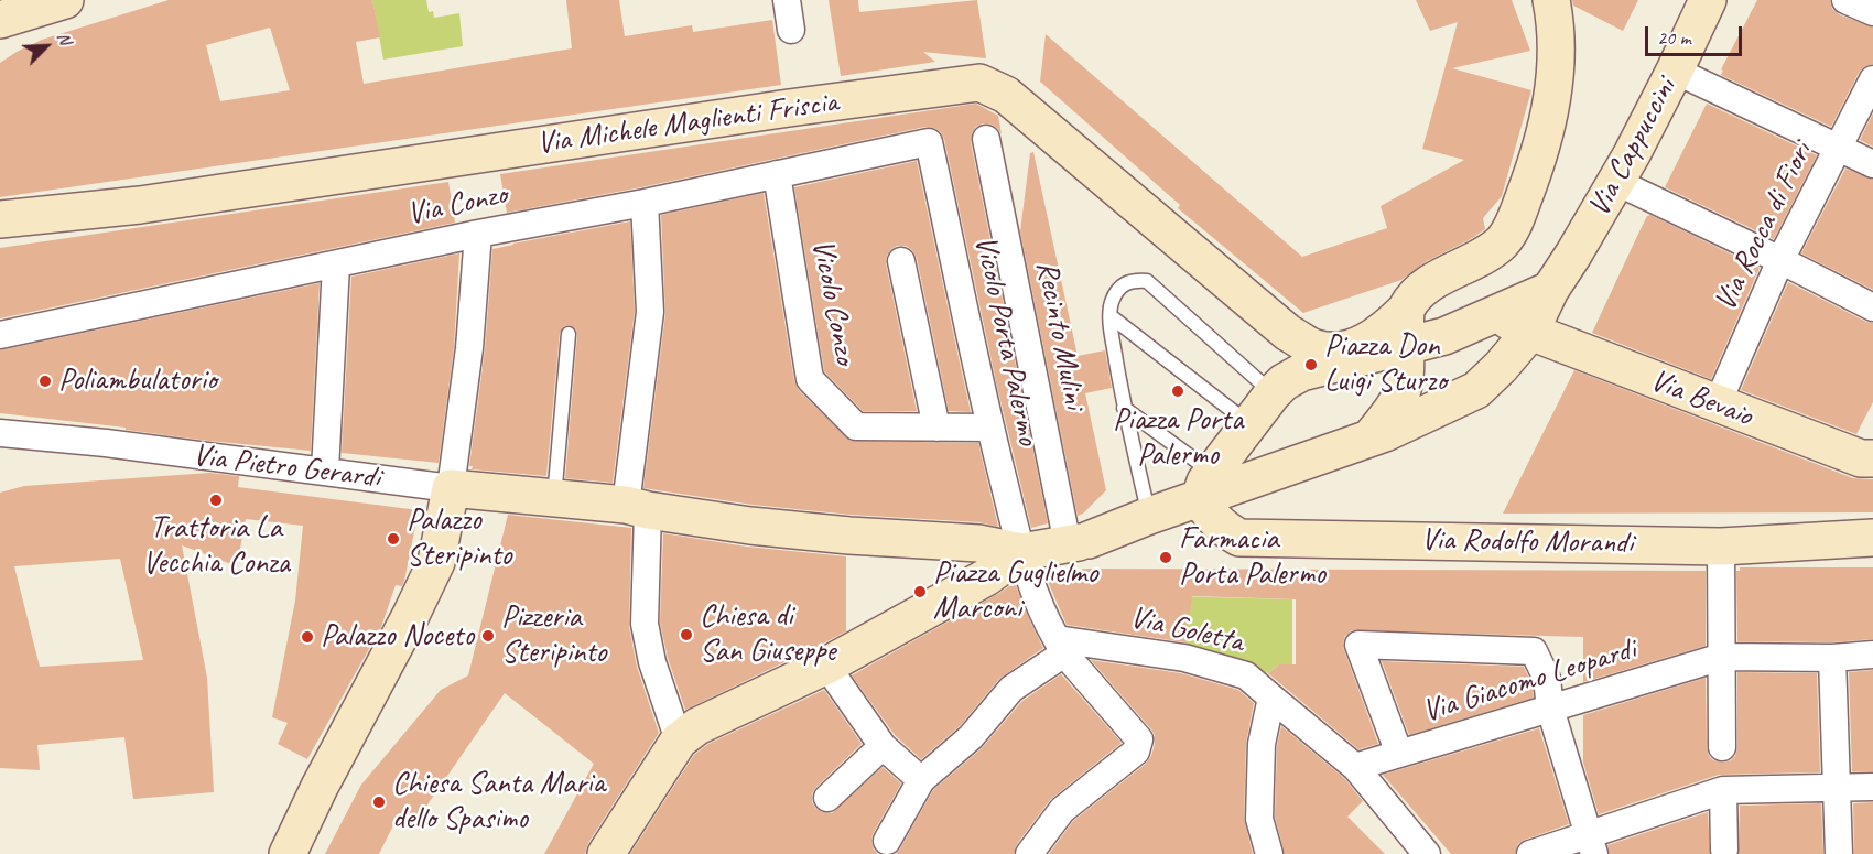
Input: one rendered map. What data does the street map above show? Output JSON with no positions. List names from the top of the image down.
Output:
{
  "streets": {
    "street": [
      "Via Michele Maglienti Friscia",
      "Via Cappuccini",
      "Via Conzo",
      "Via Rocca di Fiori",
      "Vicolo Conzo",
      "Recinto Mulini",
      "Vicolo Porta Palermo",
      "Via Bevaio",
      "Via Pietro Gerardi",
      "Via Rodolfo Morandi",
      "Via Goletta",
      "Via Giacomo Leopardi"
    ]
  },
  "crossings": [
    ["Via Cappuccini", "Via Bevaio"],
    ["Via Conzo", "Vicolo Conzo"],
    ["Via Conzo", "Vicolo Porta Palermo"],
    ["Via Rocca di Fiori", "Via Bevaio"],
    ["Vicolo Conzo", "Vicolo Porta Palermo"],
    ["Vicolo Porta Palermo", "Via Pietro Gerardi"],
    ["Via Goletta", "Via Giacomo Leopardi"]
  ],
  "places": [
    "Piazza Don Luigi Sturzo",
    "Poliambulatorio",
    "Piazza Porta Palermo",
    "Trattoria La Vecchia Conza",
    "Palazzo Steripinto",
    "Farmacia Porta Palermo",
    "Piazza Guglielmo Marconi",
    "Chiesa di San Giuseppe",
    "Pizzeria Steripinto",
    "Palazzo Noceto",
    "Chiesa Santa Maria dello Spasimo"
  ],
  "scale_bar": "20 m",
  "north": "top right"
}
